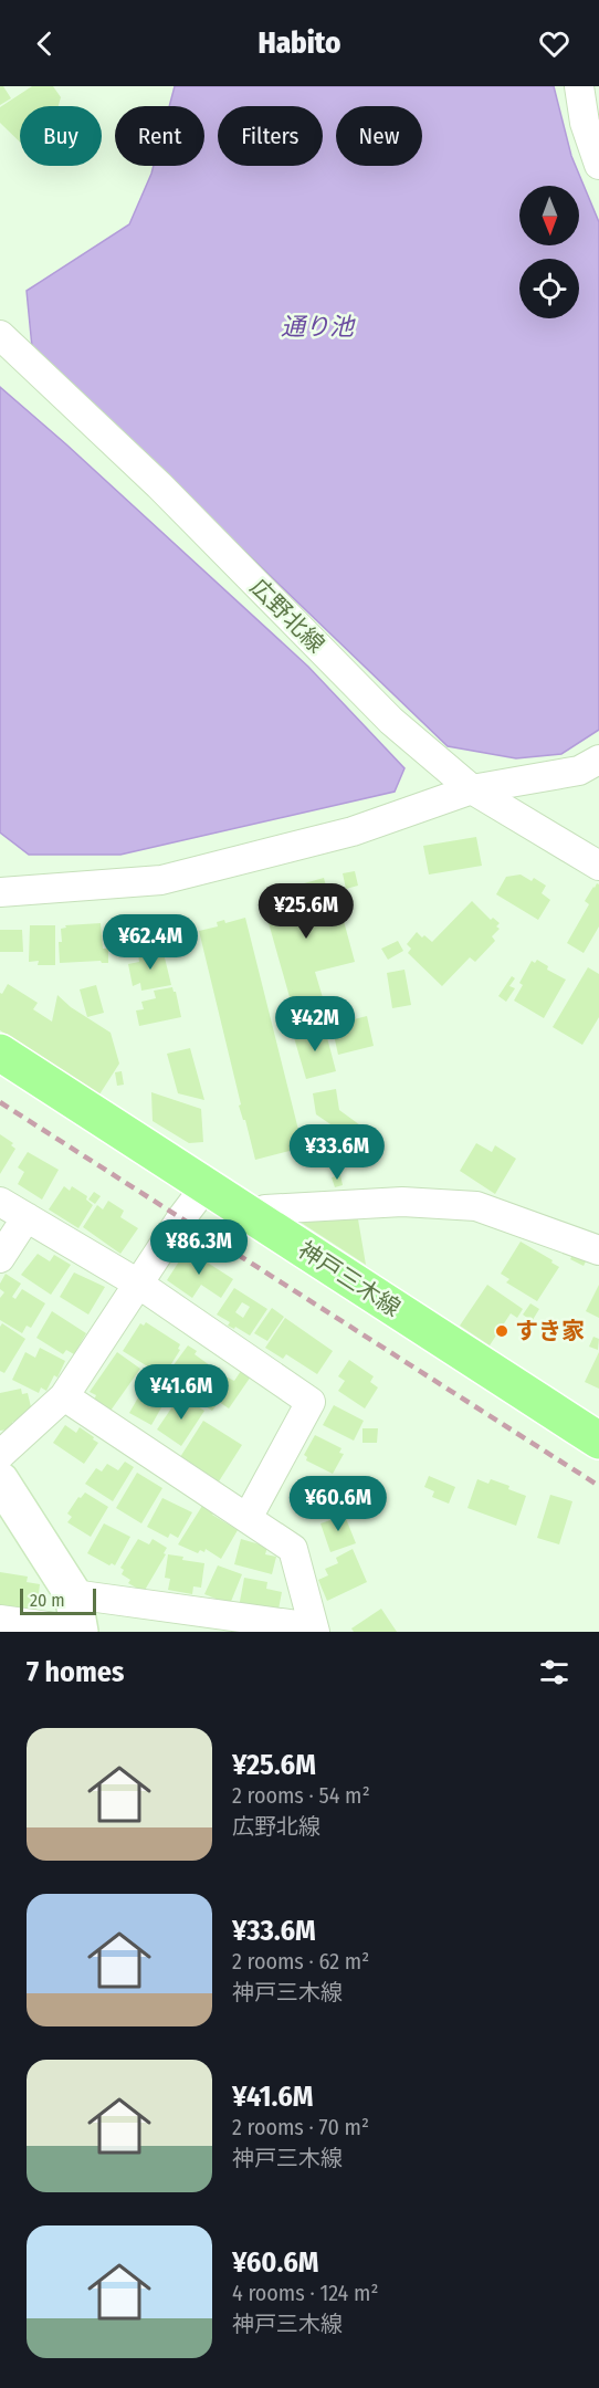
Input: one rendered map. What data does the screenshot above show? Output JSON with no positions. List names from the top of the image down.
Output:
{
  "streets": {
    "main road": ["神戸三木線"],
    "street": ["広野北線"]
  },
  "water": ["通り池"],
  "places": ["すき家"],
  "scale_bar": "20 m",
  "north": "bottom",
  "page": {
    "header": "Habito",
    "chip": [
      "Buy",
      "Rent",
      "Filters",
      "New"
    ],
    "price": [
      "¥25.6M",
      "¥62.4M",
      "¥42M",
      "¥33.6M",
      "¥86.3M",
      "¥41.6M",
      "¥60.6M"
    ],
    "scale": "20 m",
    "heading": "7 homes",
    "list": [
      {
        "name": "¥25.6M",
        "note": "2 rooms · 54 m² · 広野北線"
      },
      {
        "name": "¥33.6M",
        "note": "2 rooms · 62 m² · 神戸三木線"
      },
      {
        "name": "¥41.6M",
        "note": "2 rooms · 70 m² · 神戸三木線"
      },
      {
        "name": "¥60.6M",
        "note": "4 rooms · 124 m² · 神戸三木線"
      }
    ]
  }
}
